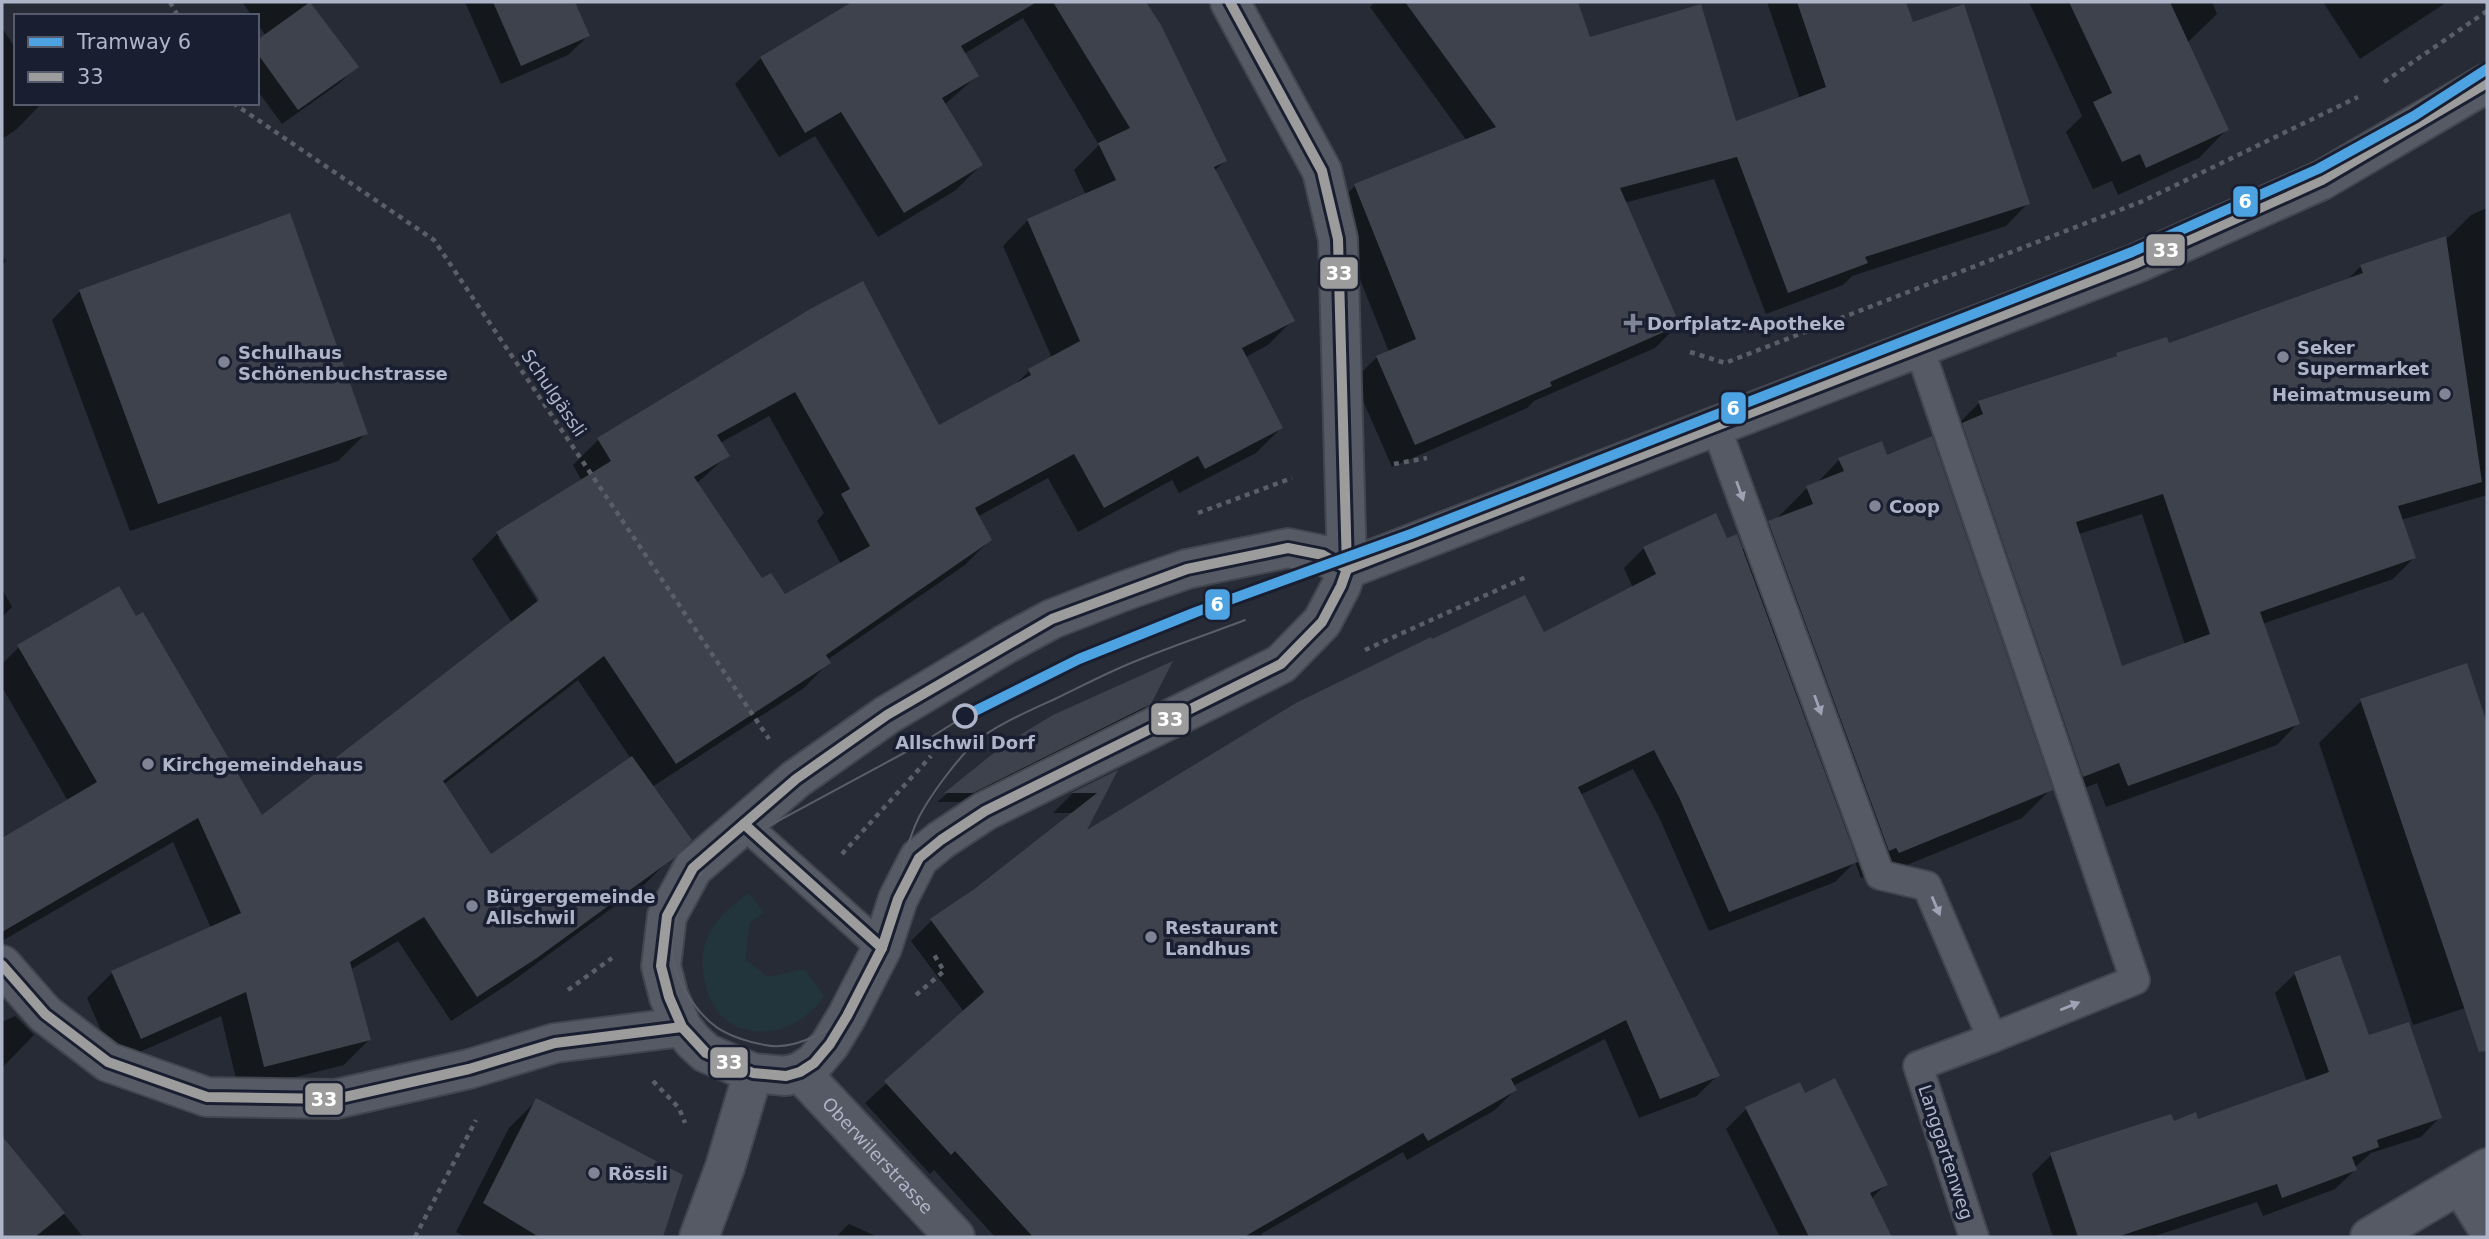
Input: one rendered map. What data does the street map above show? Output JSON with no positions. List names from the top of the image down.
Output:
{
  "streets": {
    "street": ["Oberwilerstrasse"],
    "lane": ["Langgartenweg"],
    "path": ["Schulgässli"]
  },
  "places": {
    "health": ["Dorfplatz-Apotheke"],
    "other": [
      "Seker Supermarket",
      "Schulhaus Schönenbuchstrasse",
      "Heimatmuseum",
      "Coop",
      "Allschwil Dorf",
      "Kirchgemeindehaus",
      "Bürgergemeinde Allschwil",
      "Restaurant Landhus",
      "Rössli"
    ]
  },
  "lines": ["transit line 33", "tram line 6"],
  "legend": ["Tramway 6", "33"]
}
